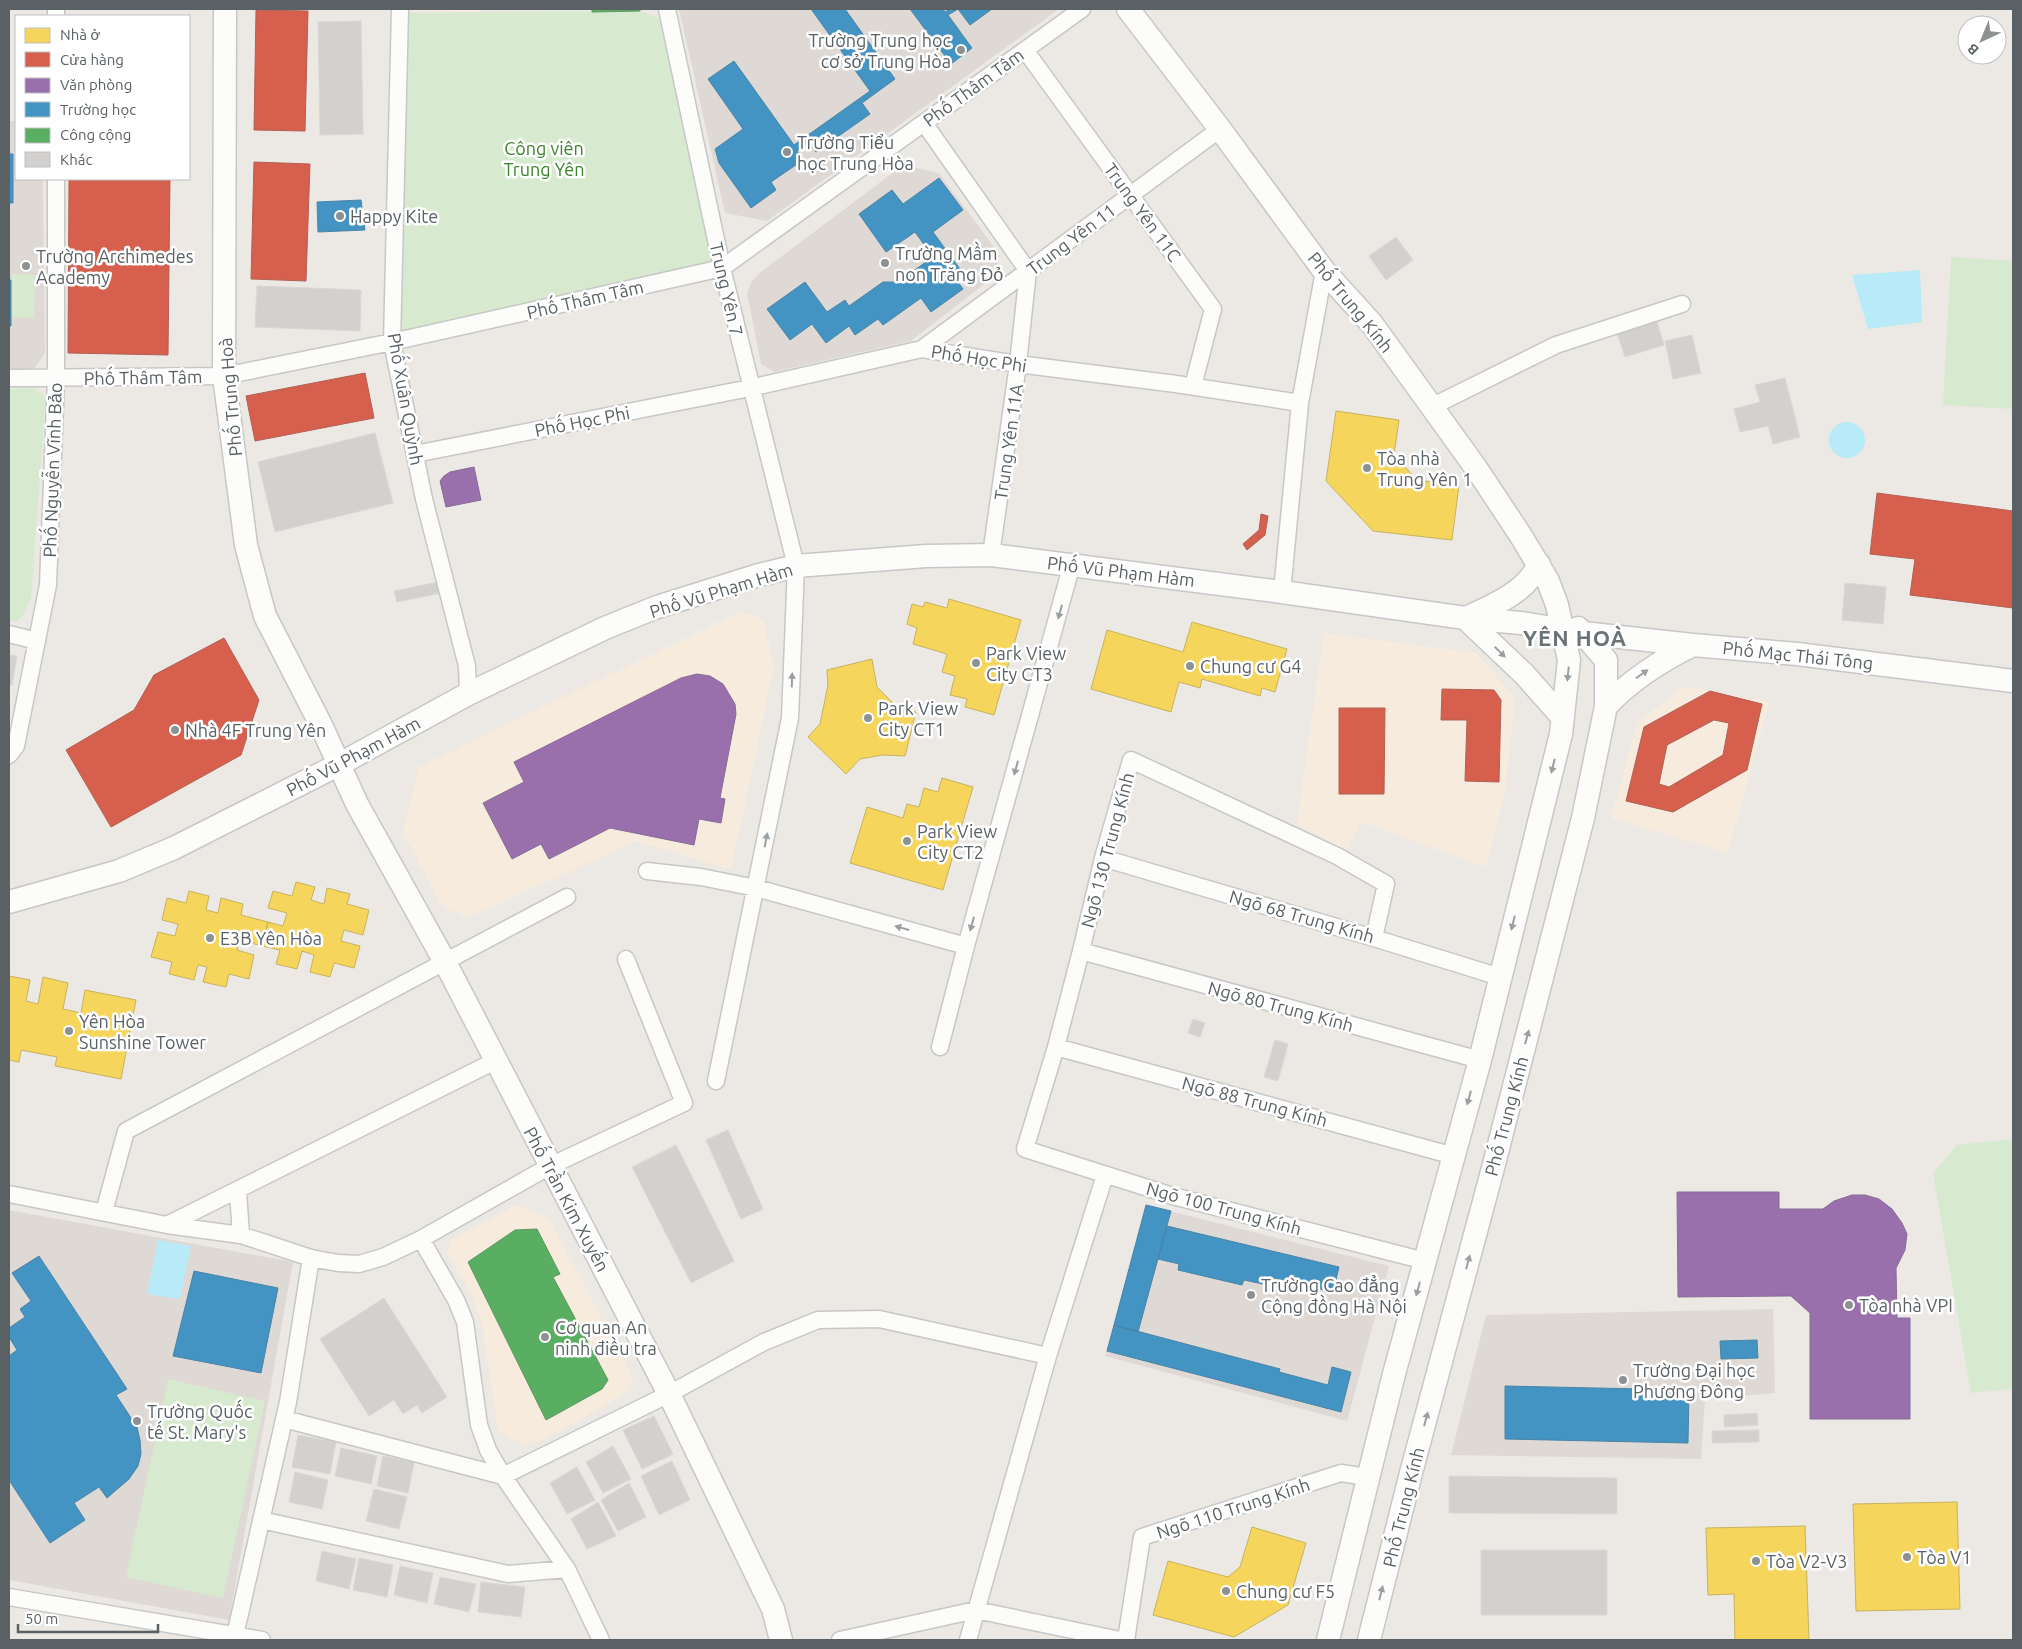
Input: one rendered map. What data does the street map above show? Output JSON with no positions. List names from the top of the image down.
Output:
{
  "streets": {
    "street": [
      "Phố Thâm Tâm",
      "Trung Yên 11C",
      "Trung Yên 11",
      "Trung Yên 7",
      "Phố Trung Kính",
      "Phố Học Phi",
      "Phố Trung Hoà",
      "Phố Xuân Quỳnh",
      "Trung Yên 11A",
      "Phố Nguyễn Vĩnh Bảo",
      "Phố Vũ Phạm Hàm",
      "Phố Mạc Thái Tông",
      "Ngõ 130 Trung Kính",
      "Ngõ 68 Trung Kính",
      "Ngõ 80 Trung Kính",
      "Ngõ 88 Trung Kính",
      "Phố Trần Kim Xuyến",
      "Ngõ 100 Trung Kính",
      "Ngõ 110 Trung Kính"
    ]
  },
  "crossings": [
    ["Phố Thâm Tâm", "Trung Yên 11C"],
    ["Phố Thâm Tâm", "Trung Yên 7"],
    ["Phố Thâm Tâm", "Phố Trung Hoà"],
    ["Phố Thâm Tâm", "Phố Xuân Quỳnh"],
    ["Phố Thâm Tâm", "Phố Nguyễn Vĩnh Bảo"],
    ["Trung Yên 11C", "Trung Yên 11"],
    ["Trung Yên 11C", "Phố Học Phi"],
    ["Trung Yên 11", "Phố Trung Kính"],
    ["Trung Yên 11", "Phố Học Phi"],
    ["Trung Yên 11", "Trung Yên 11A"],
    ["Trung Yên 7", "Phố Học Phi"],
    ["Trung Yên 7", "Phố Vũ Phạm Hàm"],
    ["Phố Trung Kính", "Phố Vũ Phạm Hàm"],
    ["Phố Trung Kính", "Phố Mạc Thái Tông"],
    ["Phố Học Phi", "Phố Xuân Quỳnh"],
    ["Phố Học Phi", "Trung Yên 11A"],
    ["Phố Trung Hoà", "Phố Vũ Phạm Hàm"],
    ["Phố Trung Hoà", "Phố Trần Kim Xuyến"],
    ["Phố Xuân Quỳnh", "Phố Vũ Phạm Hàm"],
    ["Trung Yên 11A", "Phố Vũ Phạm Hàm"],
    ["Phố Vũ Phạm Hàm", "Phố Mạc Thái Tông"],
    ["Phố Vũ Phạm Hàm", "Phố Trần Kim Xuyến"],
    ["Ngõ 130 Trung Kính", "Ngõ 68 Trung Kính"],
    ["Ngõ 130 Trung Kính", "Ngõ 80 Trung Kính"],
    ["Ngõ 130 Trung Kính", "Ngõ 88 Trung Kính"],
    ["Ngõ 130 Trung Kính", "Ngõ 100 Trung Kính"]
  ],
  "districts": ["YÊN HOÀ"],
  "parks": ["Công viên Trung Yên"],
  "places": [
    "Trường Trung học cơ sở Trung Hòa",
    "Trường Tiểu học Trung Hòa",
    "Happy Kite",
    "Trường Mầm non Trăng Đỏ",
    "Trường Archimedes Academy",
    "Tòa nhà Trung Yên 1",
    "Park View City CT3",
    "Chung cư G4",
    "Park View City CT1",
    "Nhà 4F Trung Yên",
    "Park View City CT2",
    "E3B Yên Hòa",
    "Yên Hòa Sunshine Tower",
    "Trường Cao đẳng Cộng đồng Hà Nội",
    "Tòa nhà VPI",
    "Cơ quan An ninh điều tra",
    "Trường Đại học Phương Đông",
    "Trường Quốc tế St. Mary's",
    "Tòa V1",
    "Tòa V2-V3",
    "Chung cư F5"
  ],
  "legend": [
    "Nhà ở",
    "Cửa hàng",
    "Văn phòng",
    "Trường học",
    "Công cộng",
    "Khác"
  ],
  "scale_bar": "50 m",
  "north": "bottom left"
}
